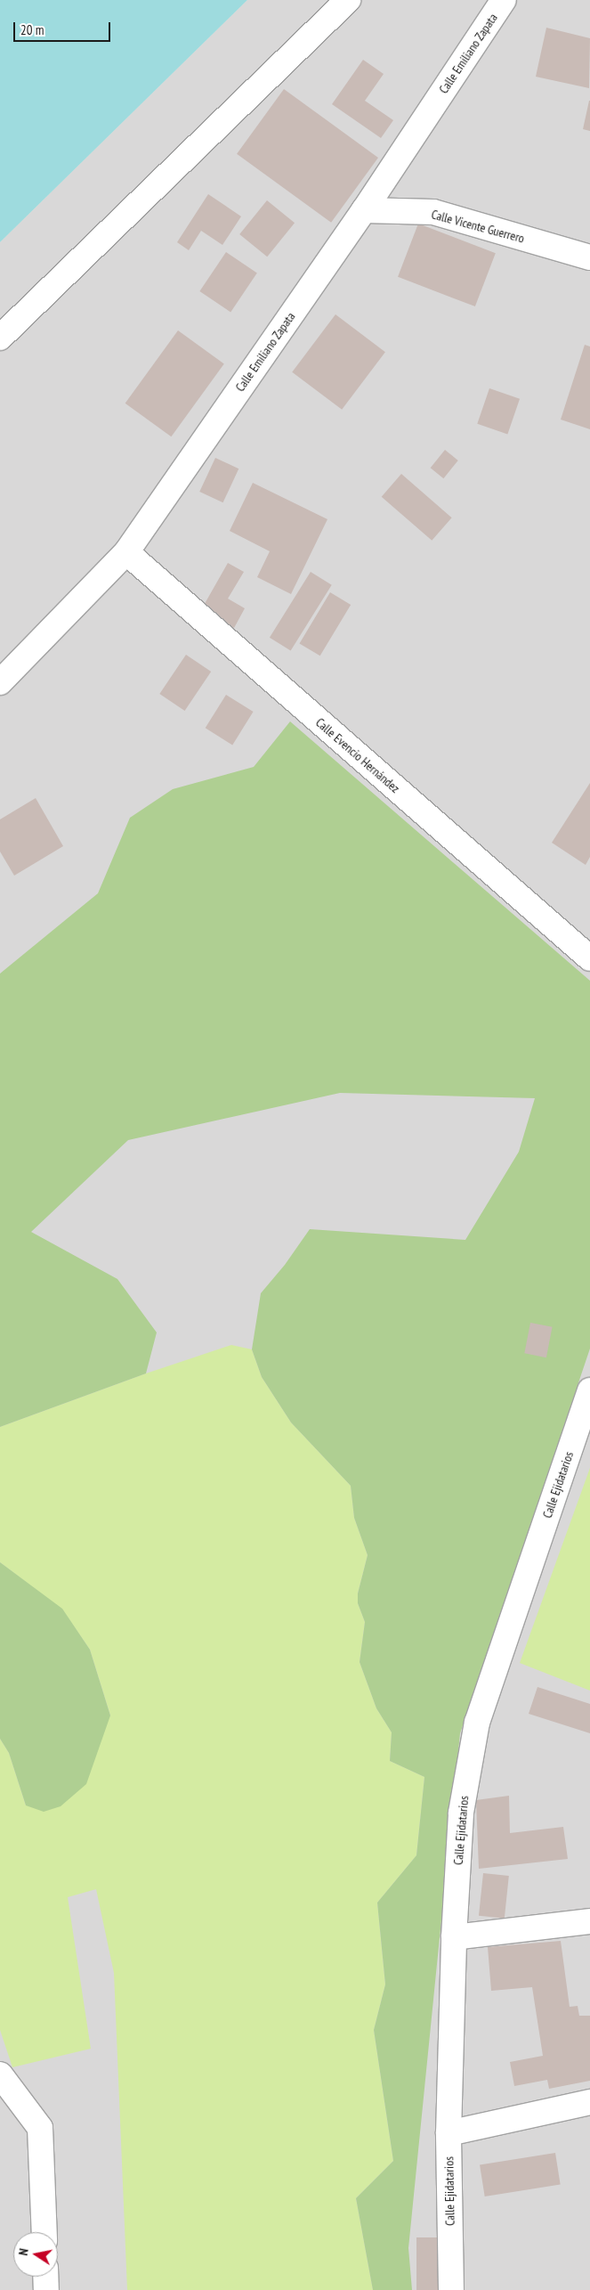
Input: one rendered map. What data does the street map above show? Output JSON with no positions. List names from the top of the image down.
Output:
{
  "streets": {
    "street": [
      "Calle Emiliano Zapata",
      "Calle Vicente Guerrero",
      "Calle Evencio Hernández",
      "Calle Ejidatarios"
    ]
  },
  "crossings": [
    ["Calle Emiliano Zapata", "Calle Vicente Guerrero"],
    ["Calle Emiliano Zapata", "Calle Evencio Hernández"]
  ],
  "scale_bar": "20 m",
  "north": "left"
}
